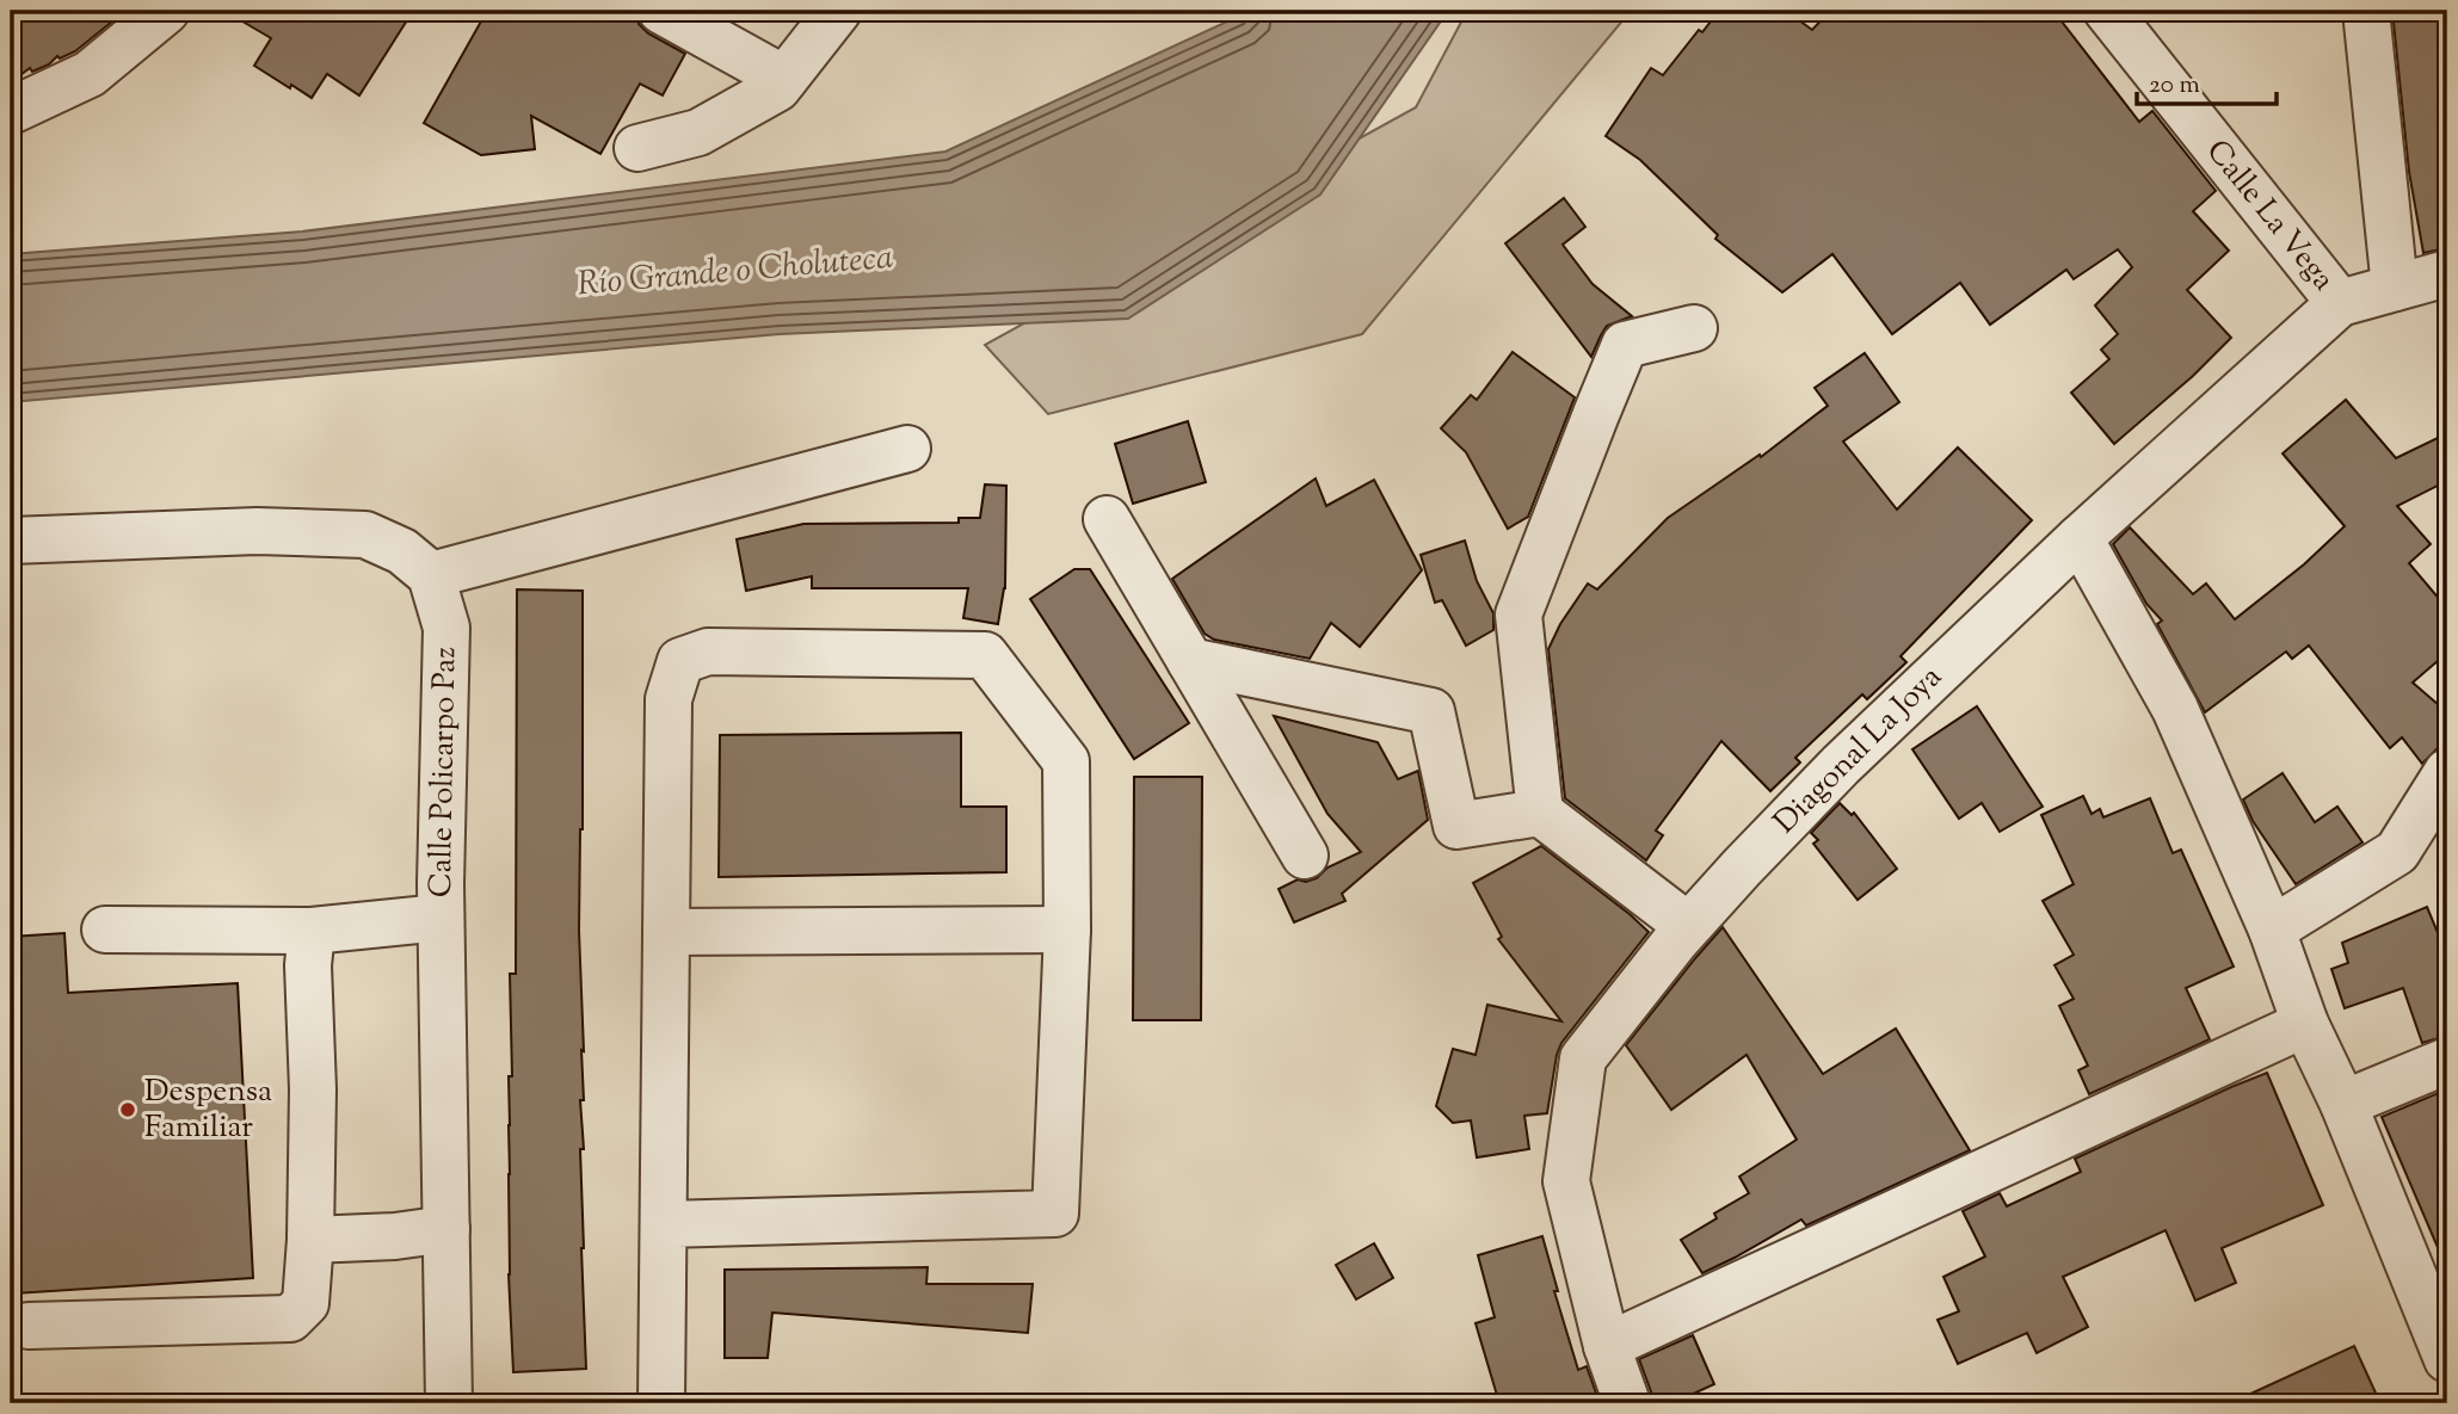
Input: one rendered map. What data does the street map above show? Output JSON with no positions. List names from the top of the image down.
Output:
{
  "streets": {
    "street": ["Calle La Vega", "Diagonal La Joya", "Calle Policarpo Paz"]
  },
  "crossings": [
    ["Calle La Vega", "Diagonal La Joya"]
  ],
  "water": ["Río Grande o Choluteca"],
  "places": ["Despensa Familiar"],
  "scale_bar": "20 m"
}
